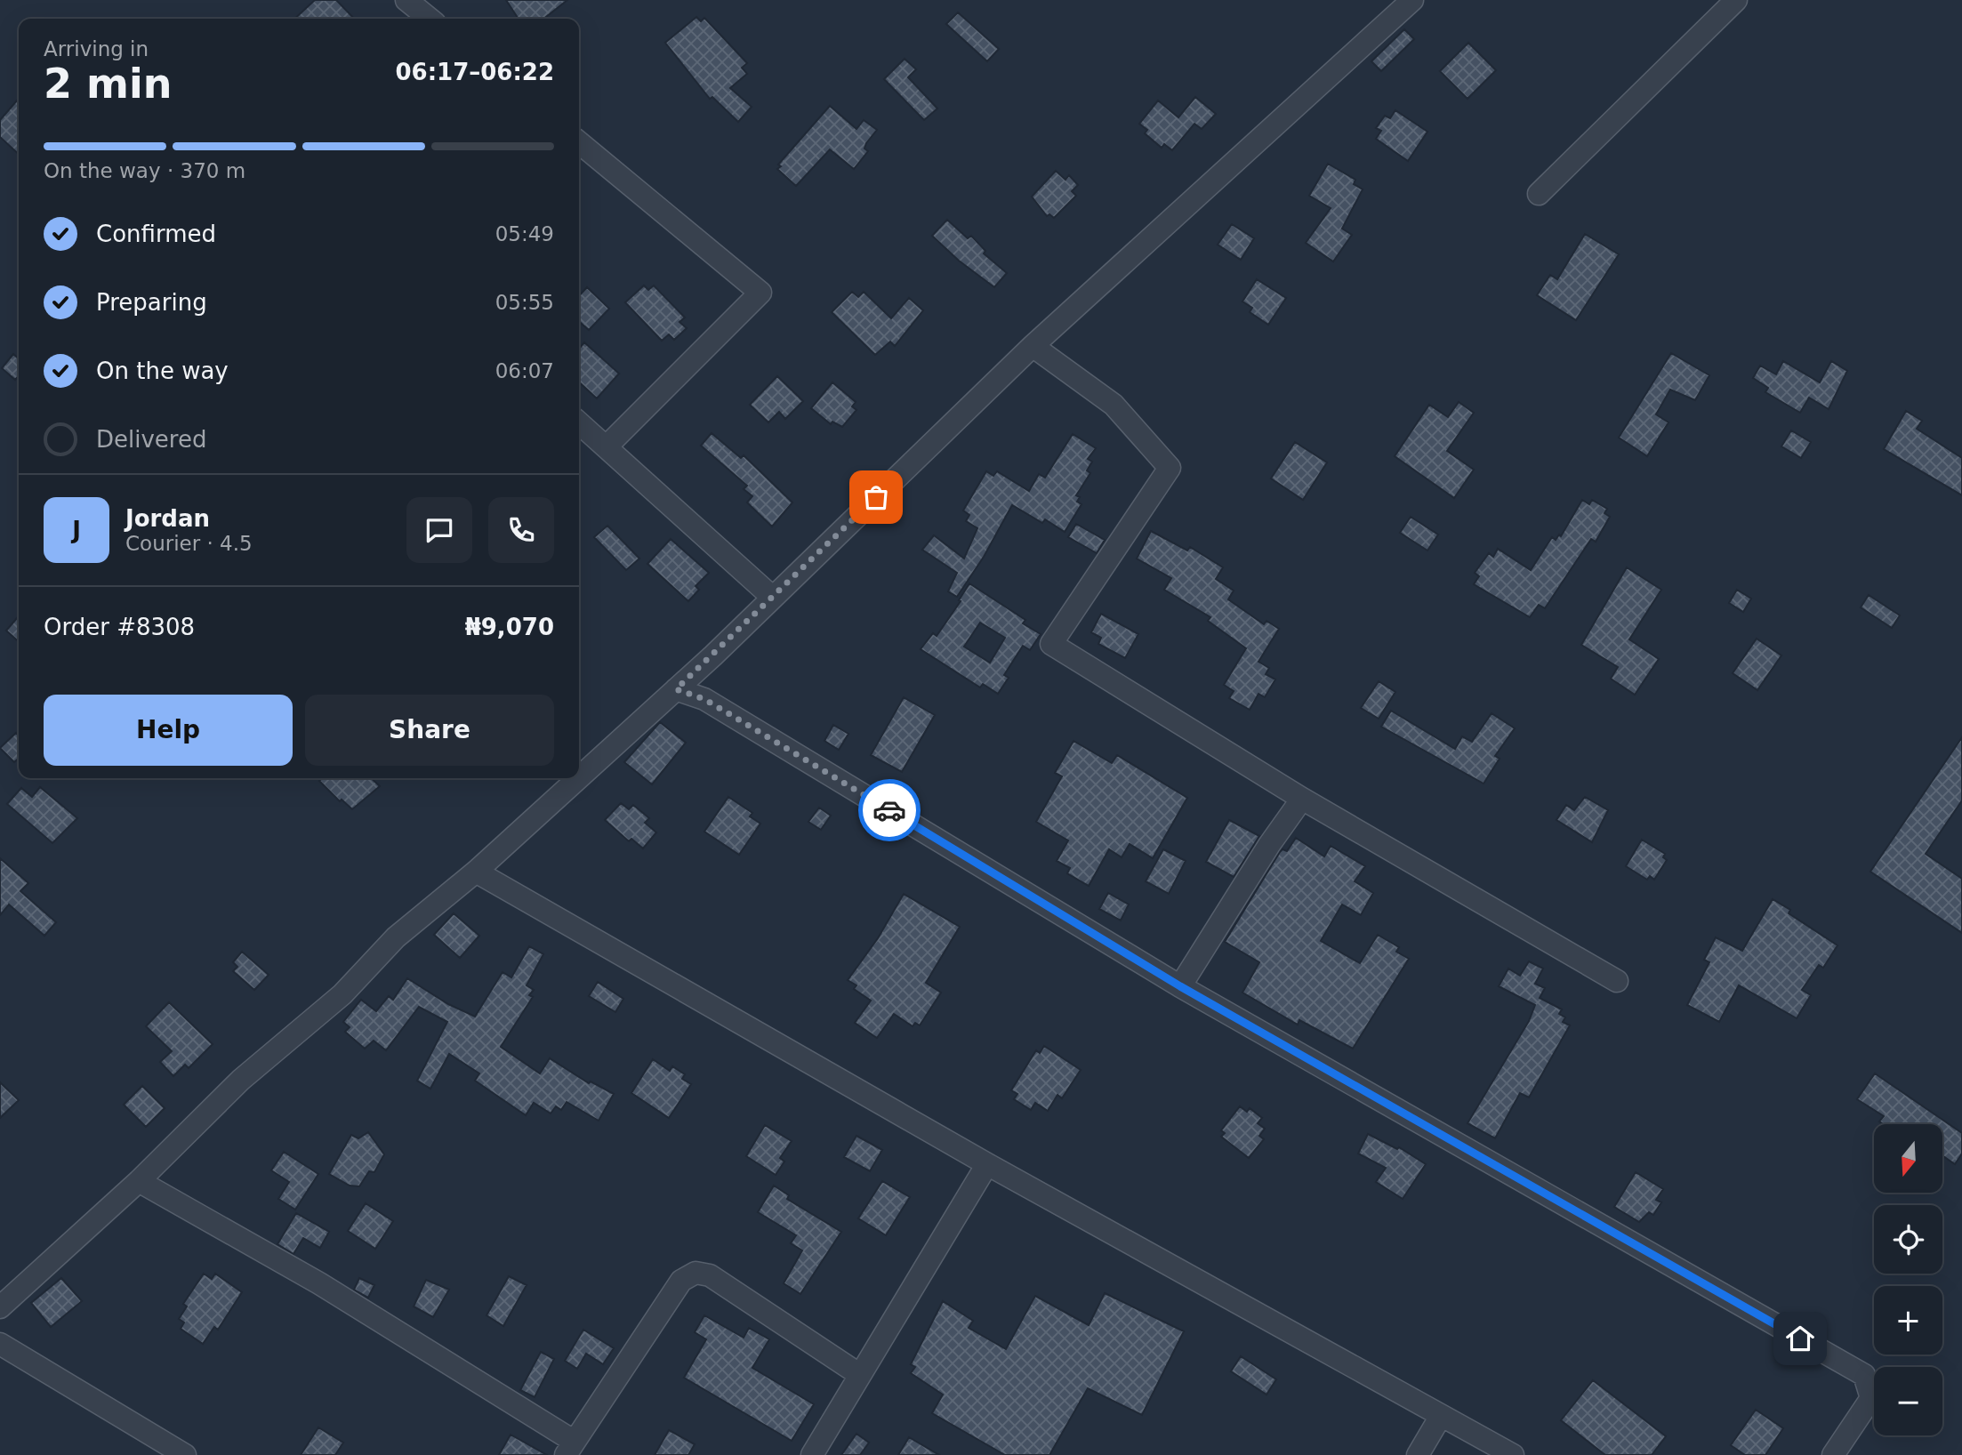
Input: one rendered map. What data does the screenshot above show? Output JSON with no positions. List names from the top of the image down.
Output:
{
  "north": "bottom",
  "page": {
    "heading": ["2 min", "Arriving in", "06:17–06:22"],
    "panel": [
      "Jordan",
      "Courier · 4.5",
      "Order #8308",
      "₦9,070"
    ],
    "bar": "On the way · 370 m",
    "list": [
      ["Confirmed", "05:49"],
      ["Preparing", "05:55"],
      ["On the way", "06:07"],
      "Delivered"
    ],
    "round": "J",
    "buttons": ["Help", "Share"],
    "map_buttons": ["+", "−"]
  }
}
